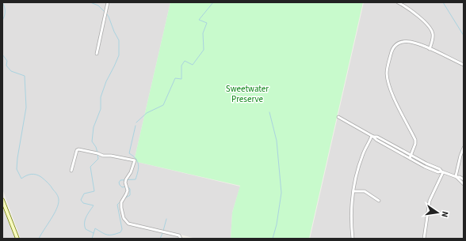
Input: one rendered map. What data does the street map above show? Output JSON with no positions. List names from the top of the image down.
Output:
{
  "parks": ["Sweetwater Preserve"],
  "north": "right"
}
